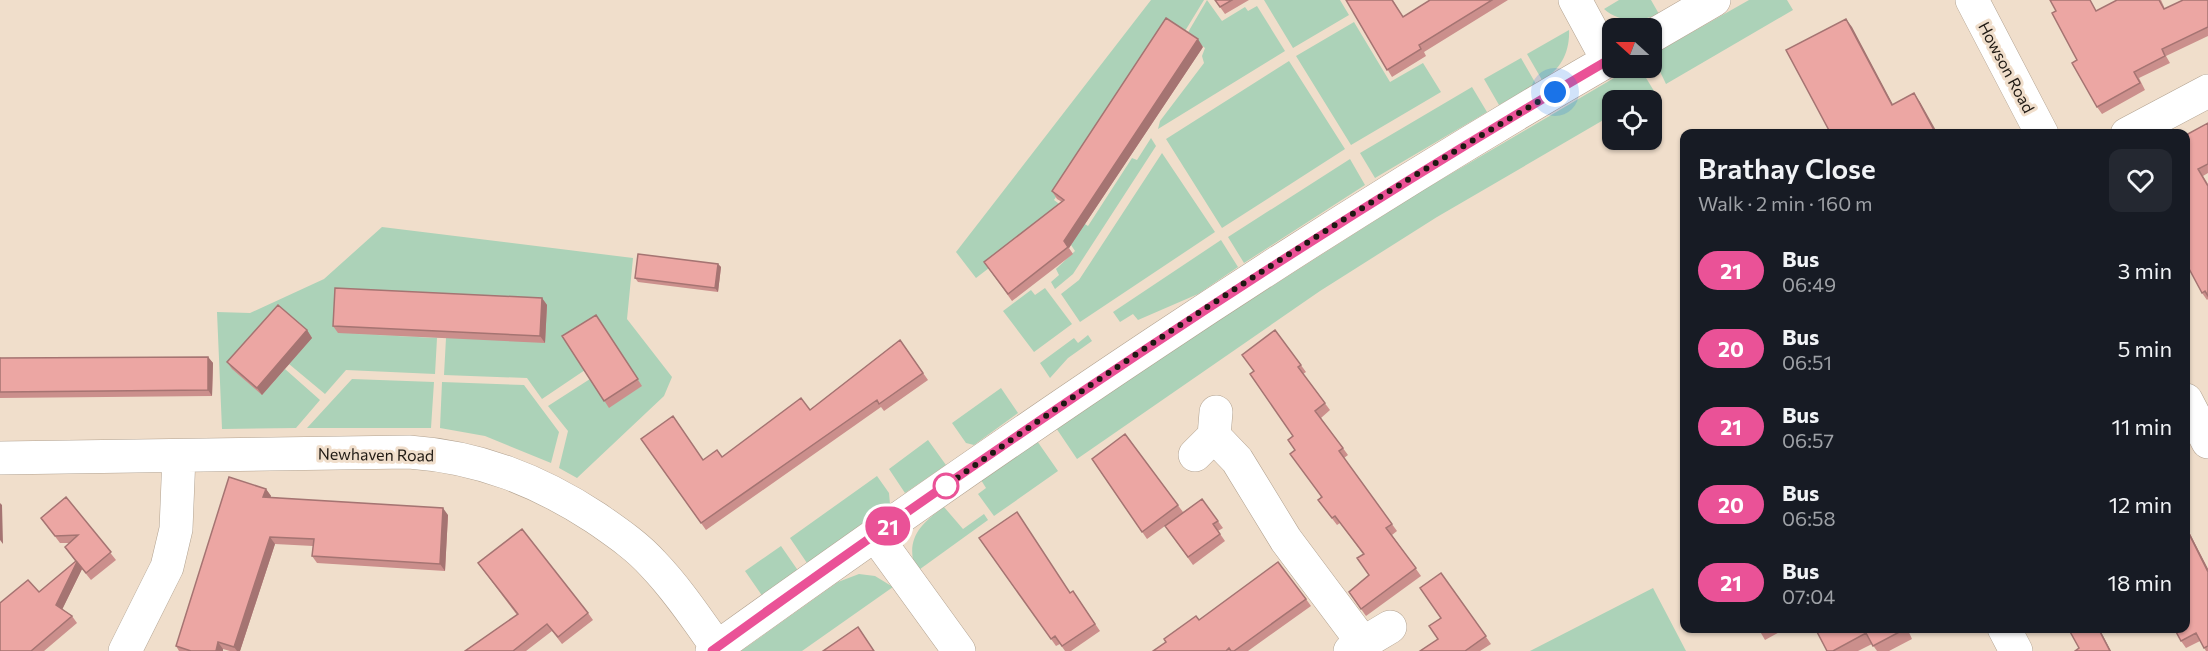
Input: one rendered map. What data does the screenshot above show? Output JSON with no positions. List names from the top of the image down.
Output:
{
  "streets": {
    "street": ["Howson Road", "Newhaven Road"]
  },
  "lines": ["bus line 21"],
  "north": "left",
  "page": {
    "on_map": "21",
    "heading": ["Brathay Close", "Walk · 2 min · 160 m"],
    "list": [
      {
        "mark": "21",
        "name": "Bus",
        "note": "06:49",
        "value": "3 min"
      },
      {
        "mark": "20",
        "name": "Bus",
        "note": "06:51",
        "value": "5 min"
      },
      {
        "mark": "21",
        "name": "Bus",
        "note": "06:57",
        "value": "11 min"
      },
      {
        "mark": "20",
        "name": "Bus",
        "note": "06:58",
        "value": "12 min"
      },
      {
        "mark": "21",
        "name": "Bus",
        "note": "07:04",
        "value": "18 min"
      }
    ]
  }
}
